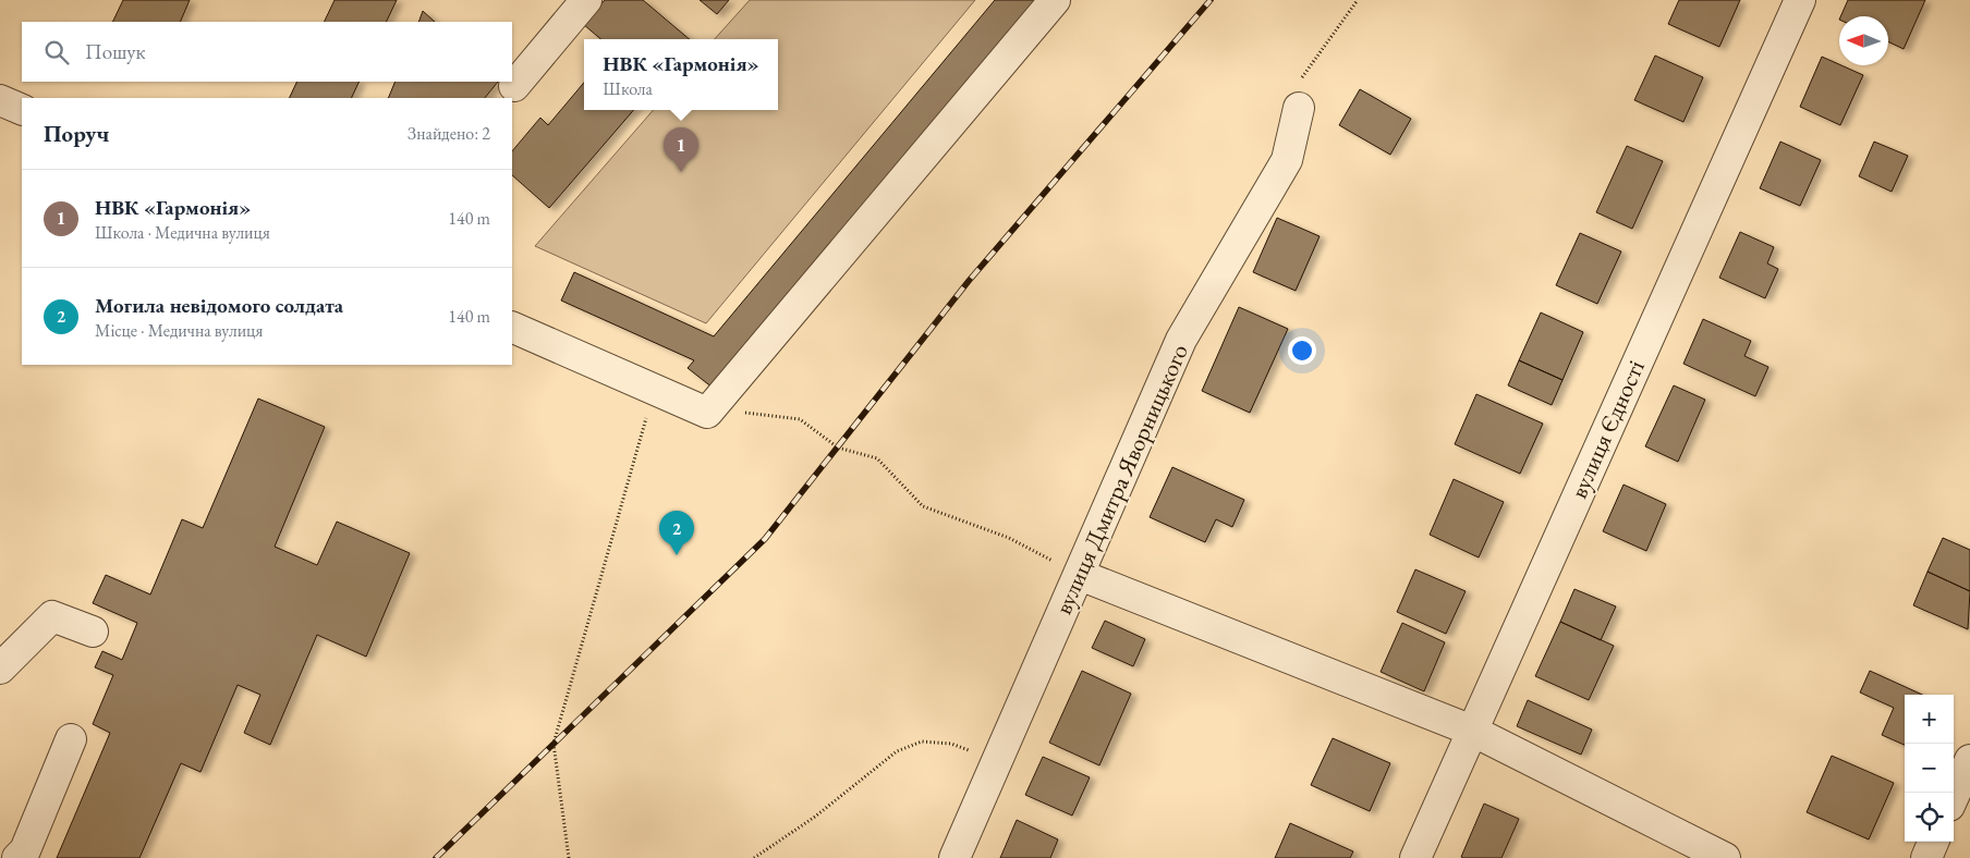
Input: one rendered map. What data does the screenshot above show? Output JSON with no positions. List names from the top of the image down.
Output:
{
  "streets": {
    "street": ["вулиця Єдності", "вулиця Дмитра Яворницького"]
  },
  "north": "left",
  "page": {
    "search": "Пошук",
    "popup": ["НВК «Гармонія»", "Школа"],
    "heading": ["Поруч", "Знайдено: 2"],
    "pins": ["1", "2"],
    "list": [
      {
        "mark": "1",
        "name": "НВК «Гармонія»",
        "note": "Школа · Медична вулиця",
        "value": "140 m"
      },
      {
        "mark": "2",
        "name": "Могила невідомого солдата",
        "note": "Місце · Медична вулиця",
        "value": "140 m"
      }
    ],
    "map_buttons": ["+", "−"]
  }
}
